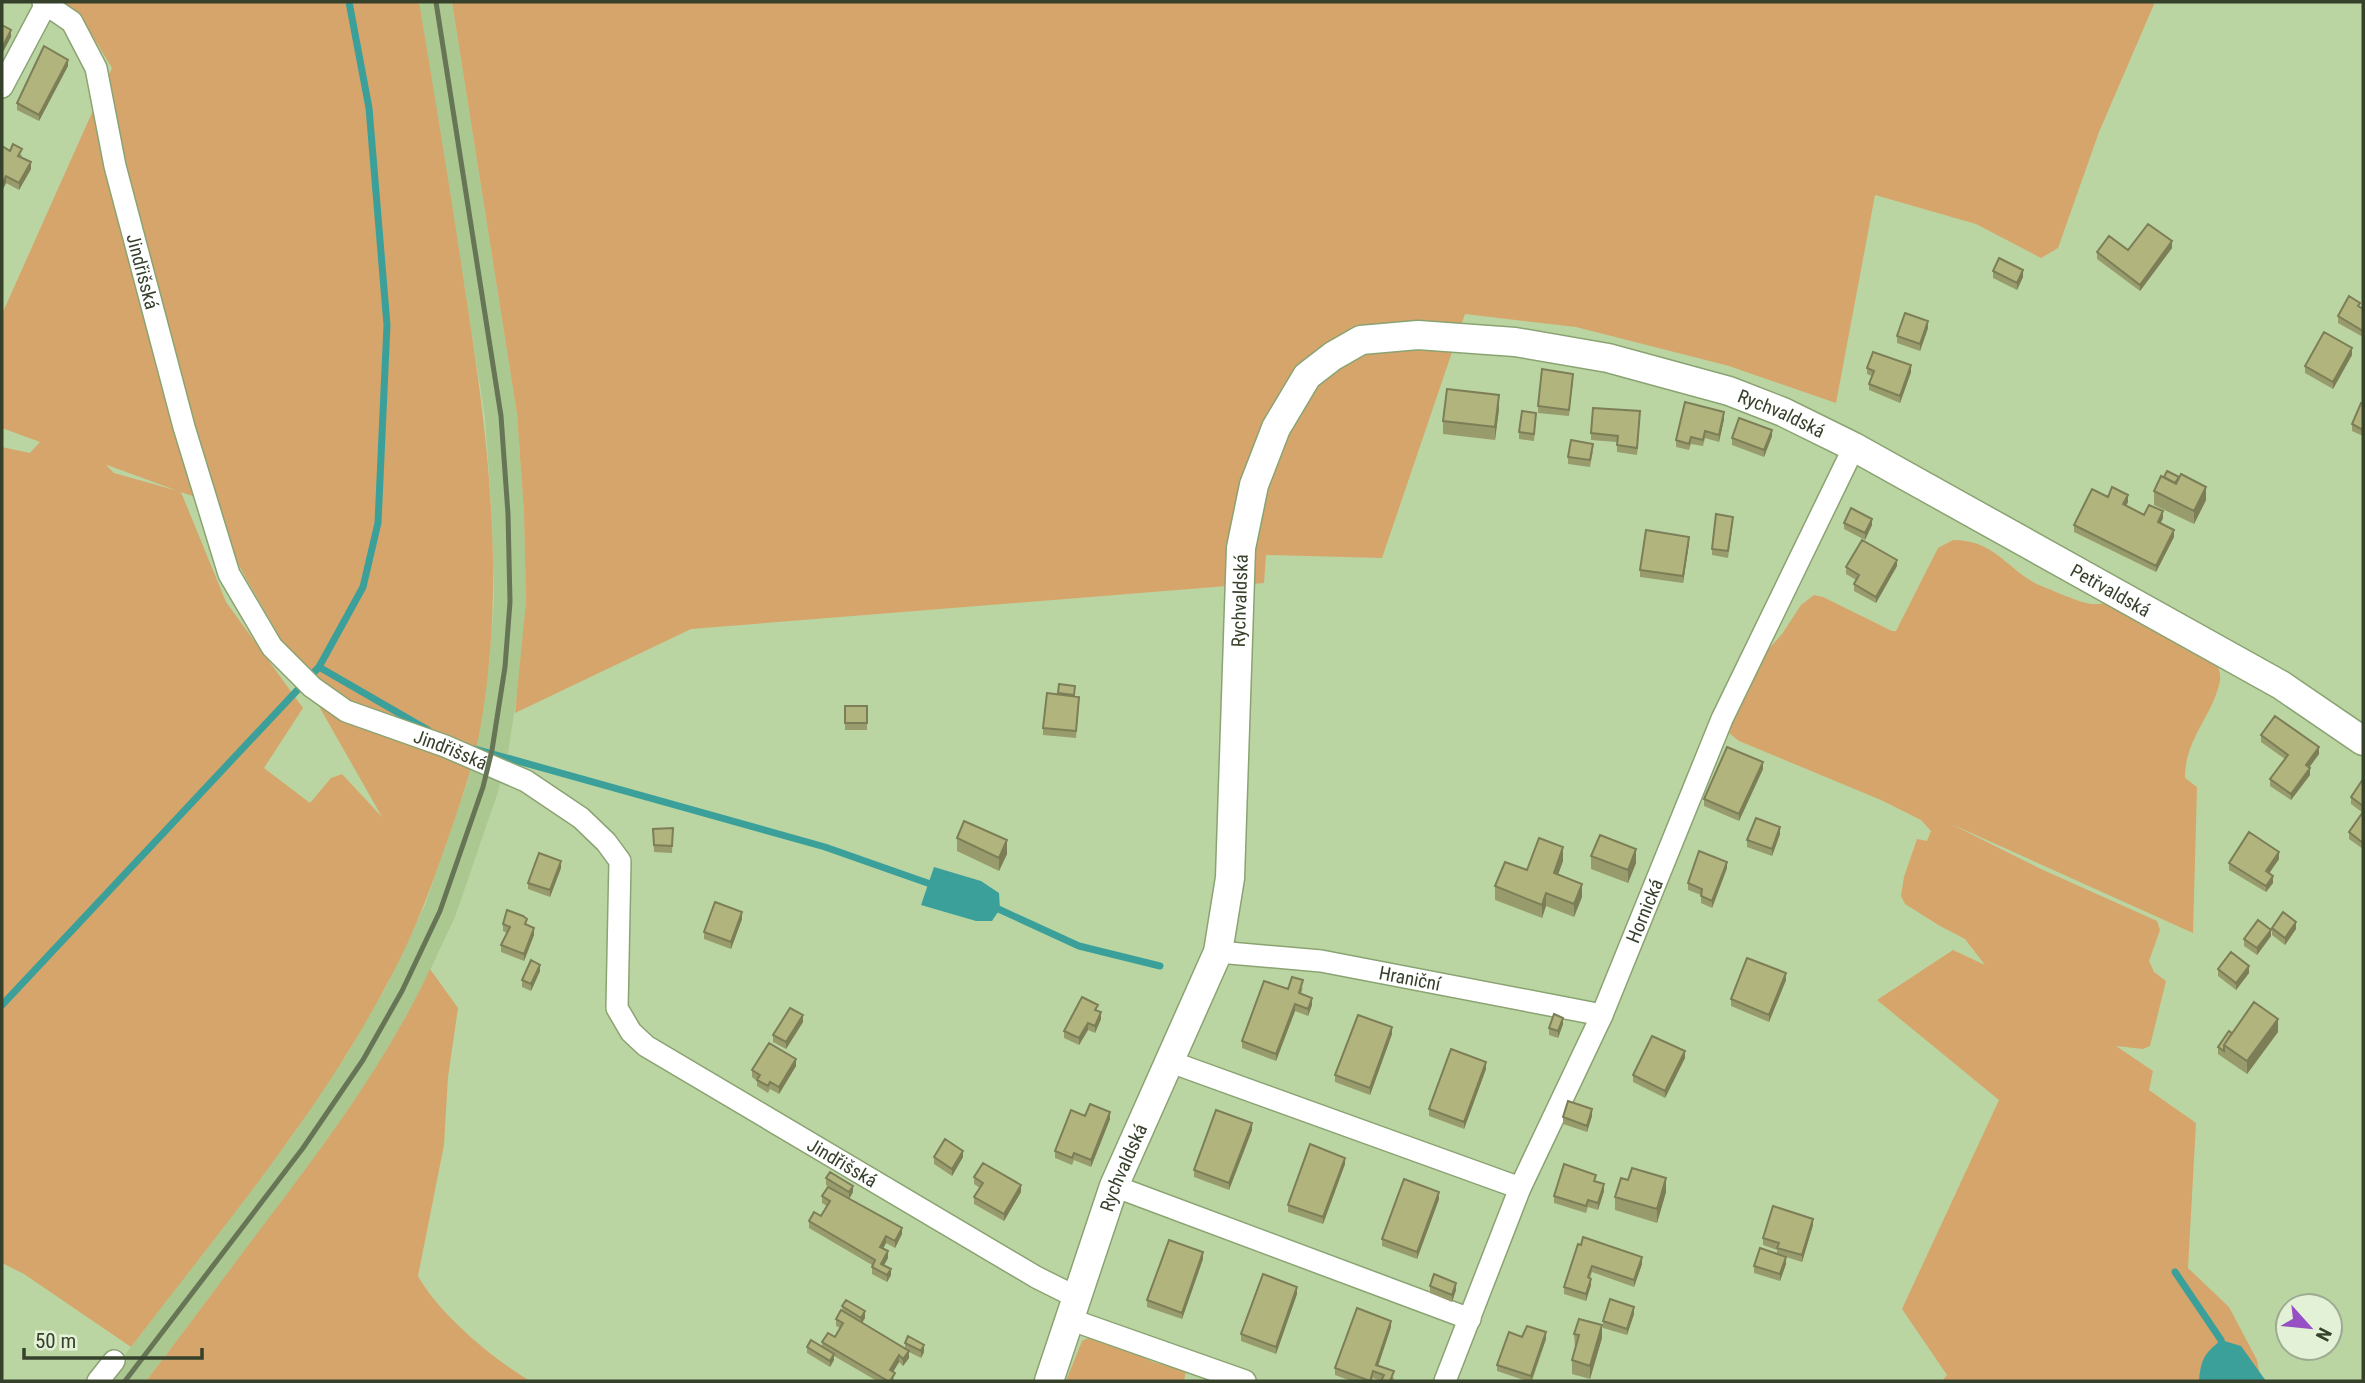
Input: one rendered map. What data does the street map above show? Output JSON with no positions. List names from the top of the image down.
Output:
{
  "streets": {
    "street": [
      "Jindřišská",
      "Rychvaldská",
      "Petřvaldská",
      "Hornická",
      "Hraniční"
    ]
  },
  "crossings": [
    ["Jindřišská", "Rychvaldská"],
    ["Rychvaldská", "Petřvaldská"],
    ["Rychvaldská", "Hornická"],
    ["Rychvaldská", "Hraniční"],
    ["Petřvaldská", "Hornická"],
    ["Hornická", "Hraniční"]
  ],
  "scale_bar": "50 m",
  "north": "bottom right"
}
